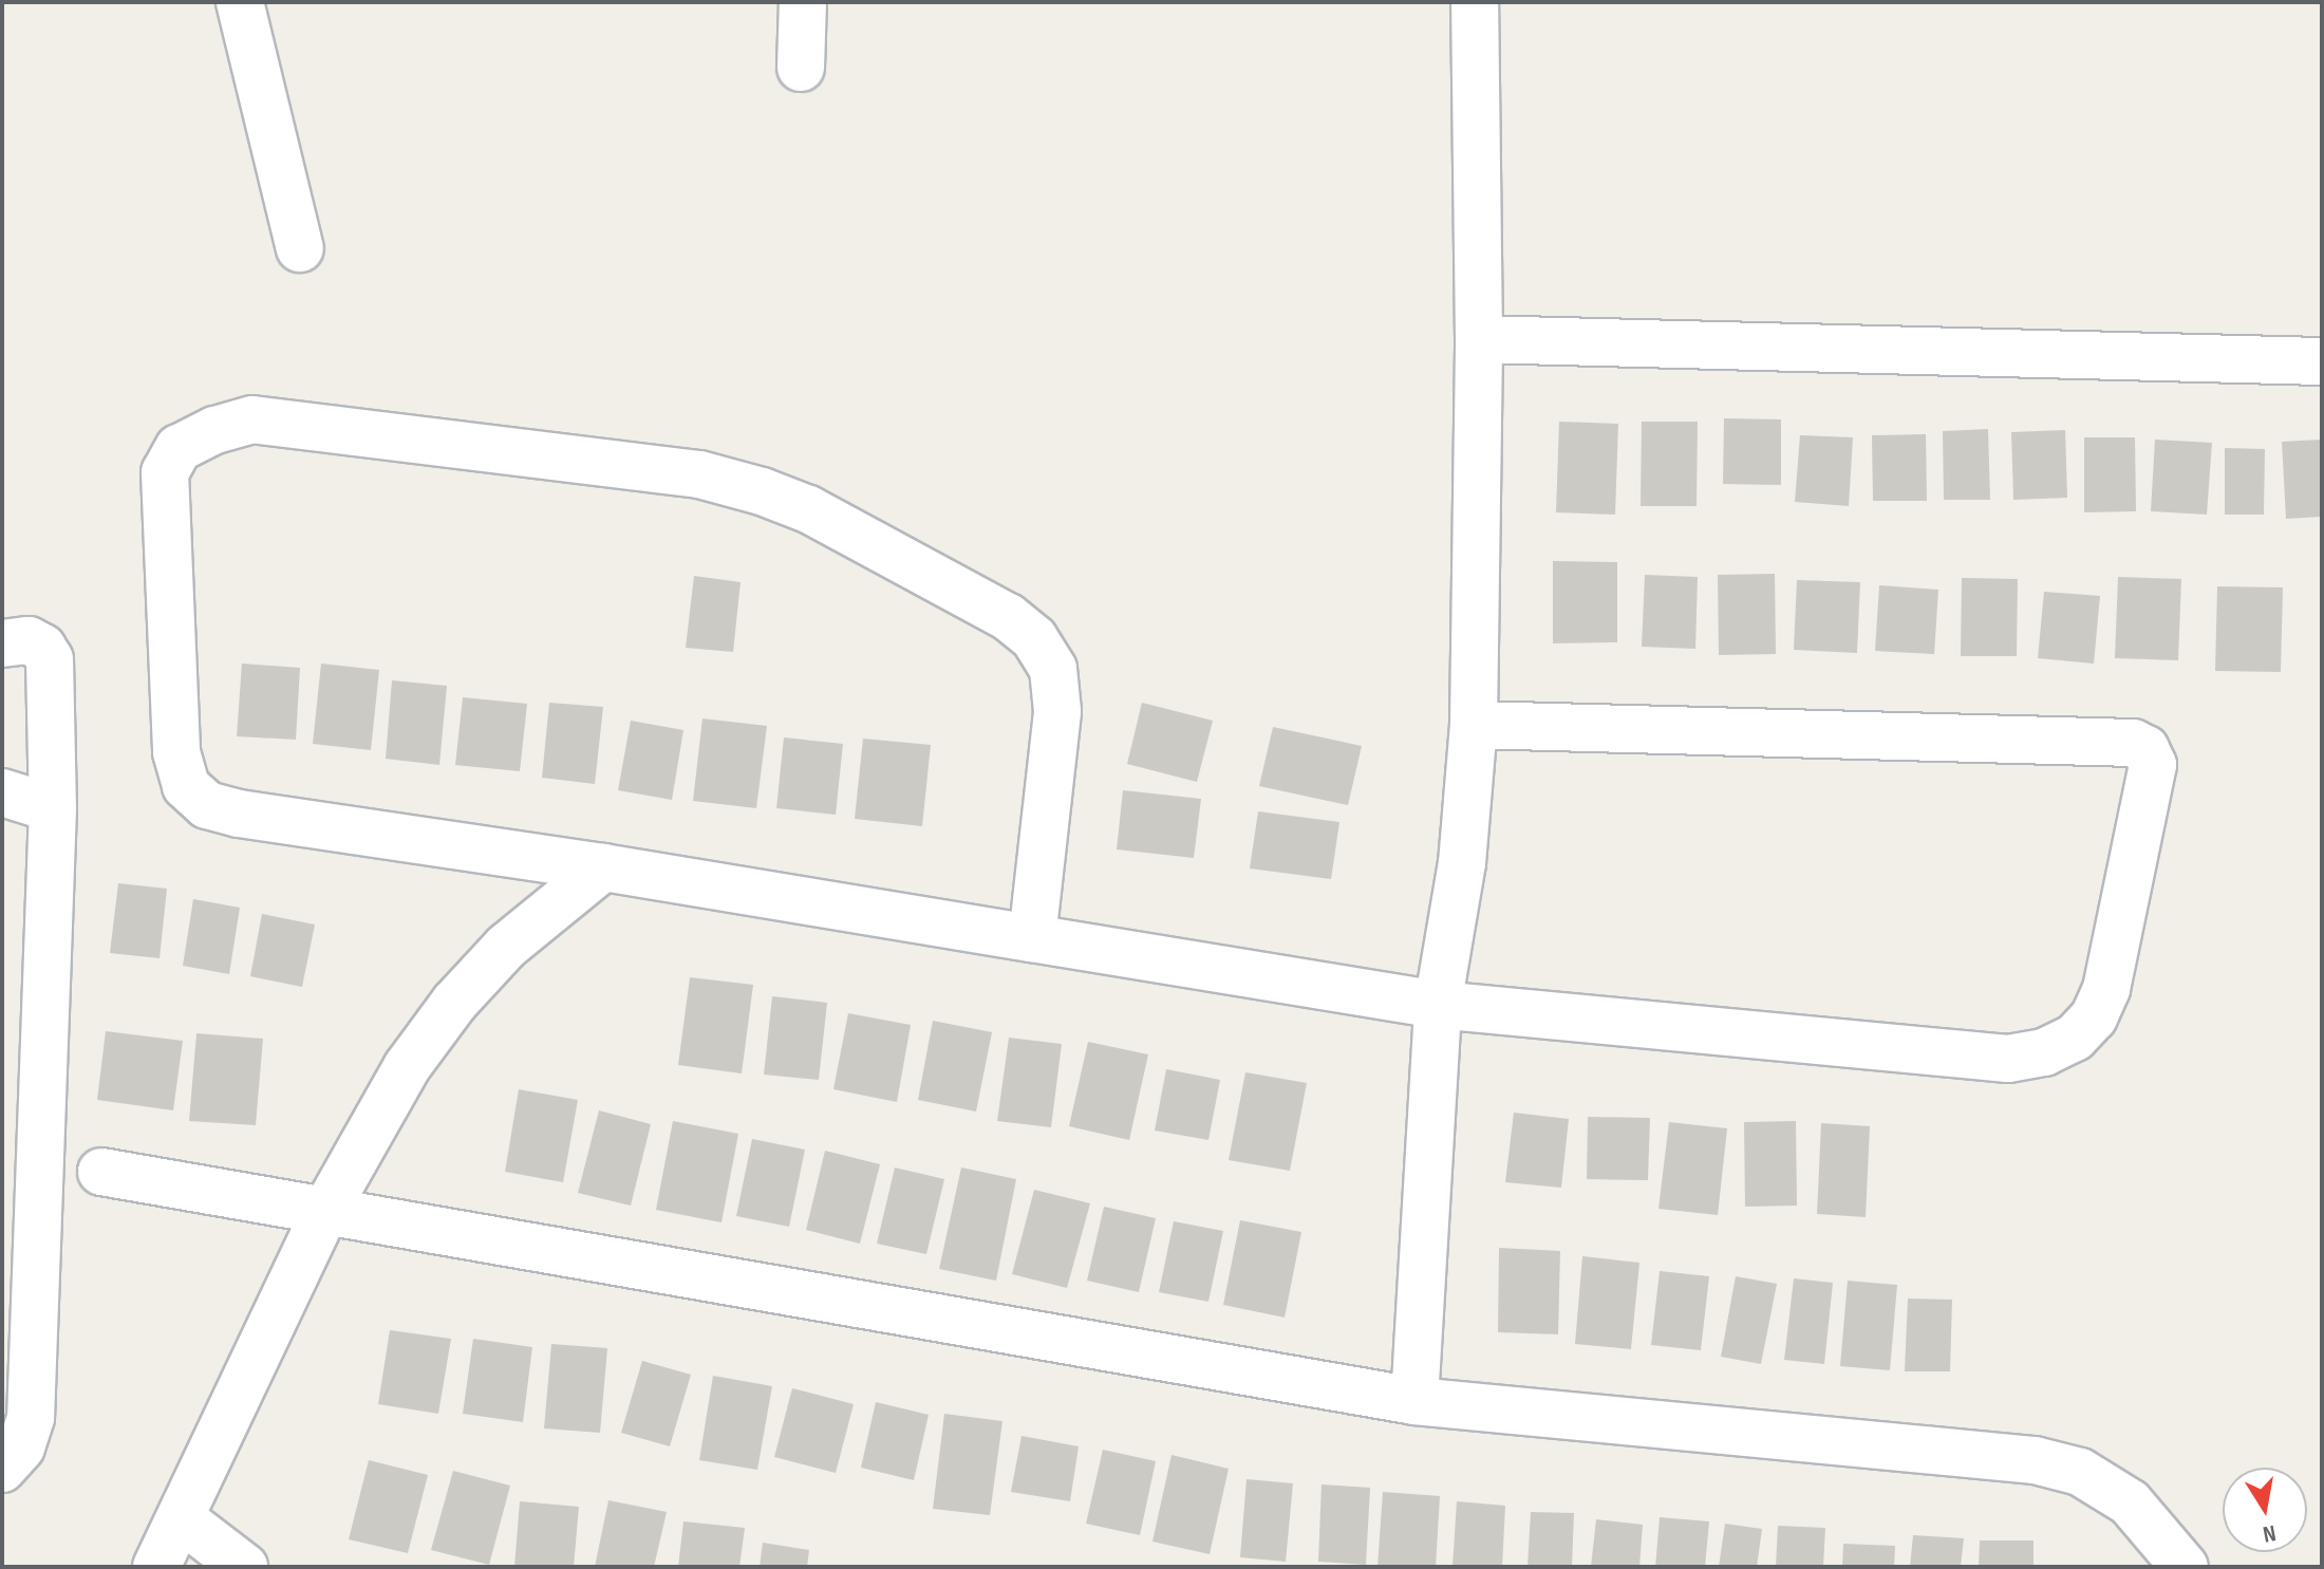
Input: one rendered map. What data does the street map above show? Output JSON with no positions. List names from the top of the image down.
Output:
{
  "north": "bottom"
}
